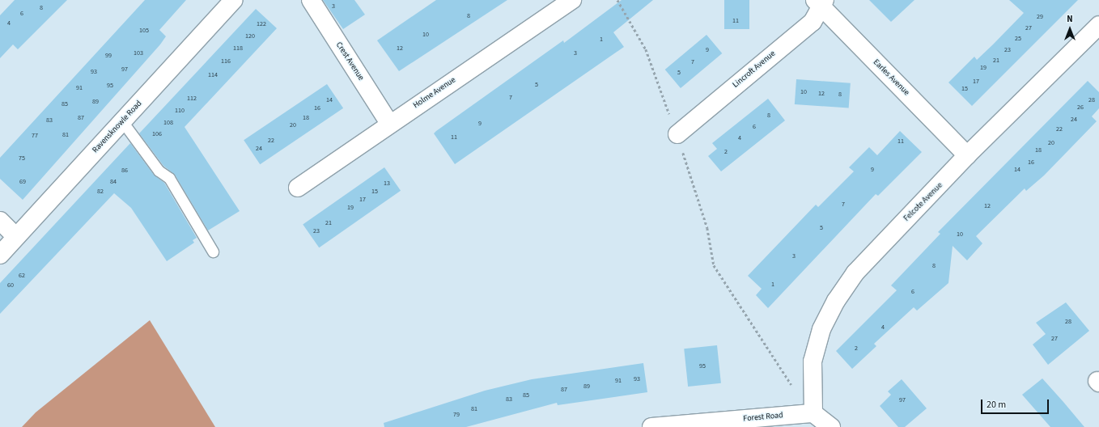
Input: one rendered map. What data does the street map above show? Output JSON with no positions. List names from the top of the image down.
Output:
{
  "streets": {
    "street": [
      "Crest Avenue",
      "Lincroft Avenue",
      "Earles Avenue",
      "Holme Avenue",
      "Ravensknowle Road",
      "Felcote Avenue",
      "Forest Road"
    ]
  },
  "crossings": [
    ["Crest Avenue", "Holme Avenue"],
    ["Lincroft Avenue", "Earles Avenue"],
    ["Earles Avenue", "Felcote Avenue"],
    ["Felcote Avenue", "Forest Road"]
  ],
  "house_numbers": [
    "3",
    "8",
    "6",
    "8",
    "29",
    "11",
    "4",
    "122",
    "27",
    "105",
    "10",
    "120",
    "25",
    "1",
    "118",
    "12",
    "9",
    "23",
    "103",
    "3",
    "99",
    "21",
    "116",
    "7",
    "19",
    "97",
    "93",
    "5",
    "114",
    "17",
    "5",
    "95",
    "91",
    "15",
    "10",
    "12",
    "8",
    "7",
    "112",
    "14",
    "28",
    "89",
    "85",
    "26",
    "16",
    "110",
    "8",
    "87",
    "18",
    "24",
    "83",
    "108",
    "9",
    "20",
    "6",
    "22",
    "106",
    "81",
    "77",
    "11",
    "4",
    "22",
    "11",
    "20",
    "24",
    "18",
    "2",
    "75",
    "16",
    "9",
    "14",
    "86",
    "69",
    "84",
    "13",
    "82",
    "15",
    "17",
    "7",
    "12",
    "19",
    "21",
    "5",
    "23",
    "10",
    "3",
    "8",
    "62",
    "1",
    "60",
    "6",
    "28",
    "4",
    "27",
    "2",
    "95",
    "93",
    "91",
    "89",
    "87",
    "85",
    "83",
    "97",
    "81",
    "79"
  ],
  "scale_bar": "20 m",
  "north": "top"
}
